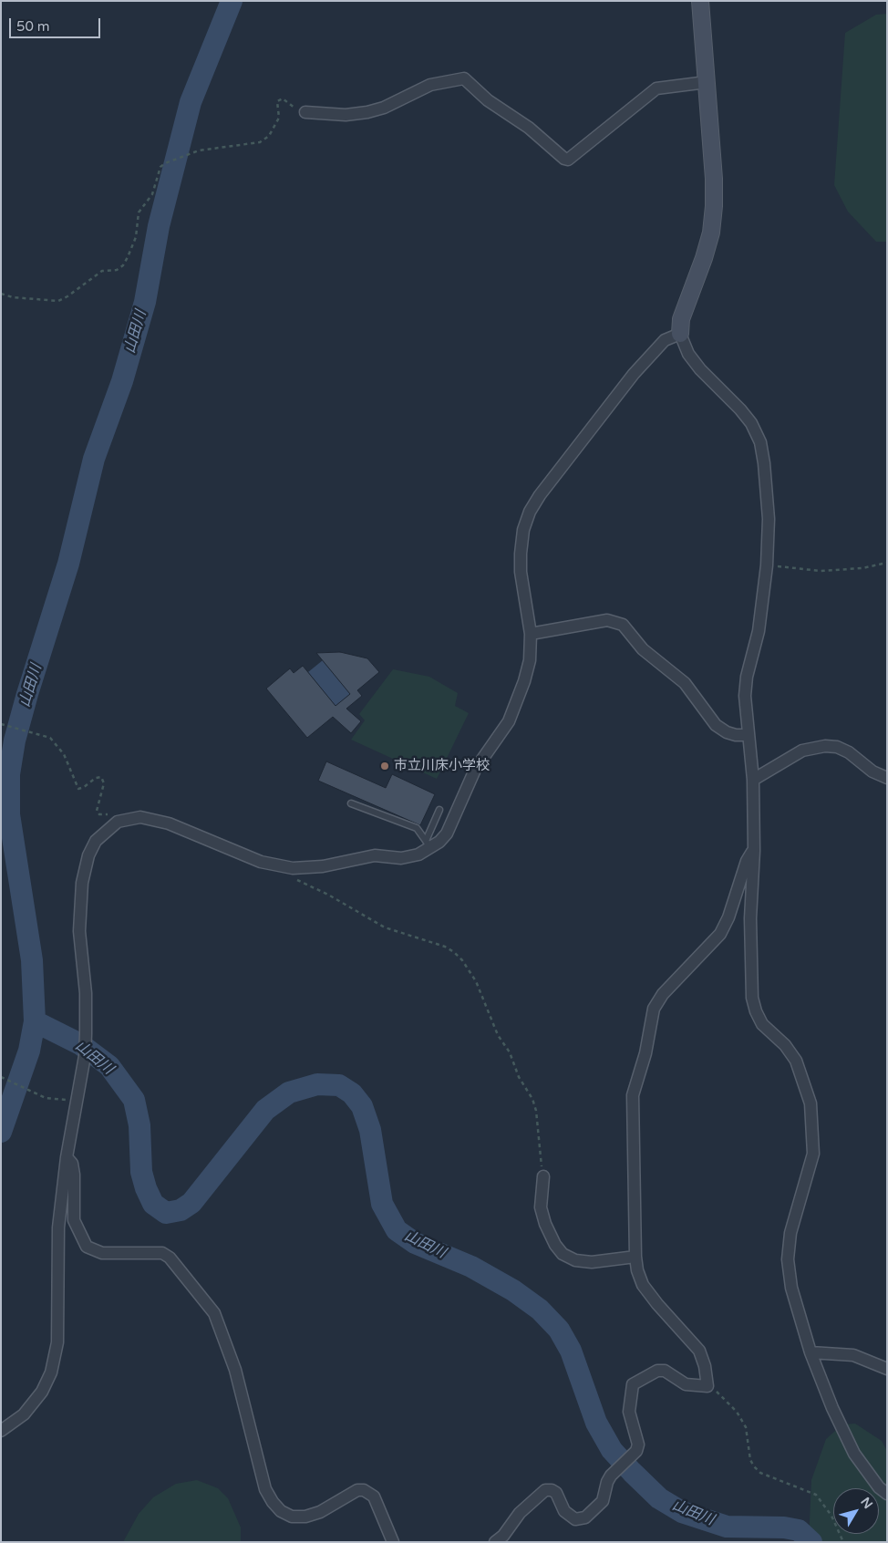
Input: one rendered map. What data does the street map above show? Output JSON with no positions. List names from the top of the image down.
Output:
{
  "water": ["山田川"],
  "places": ["市立川床小学校"],
  "scale_bar": "50 m",
  "north": "top right"
}
